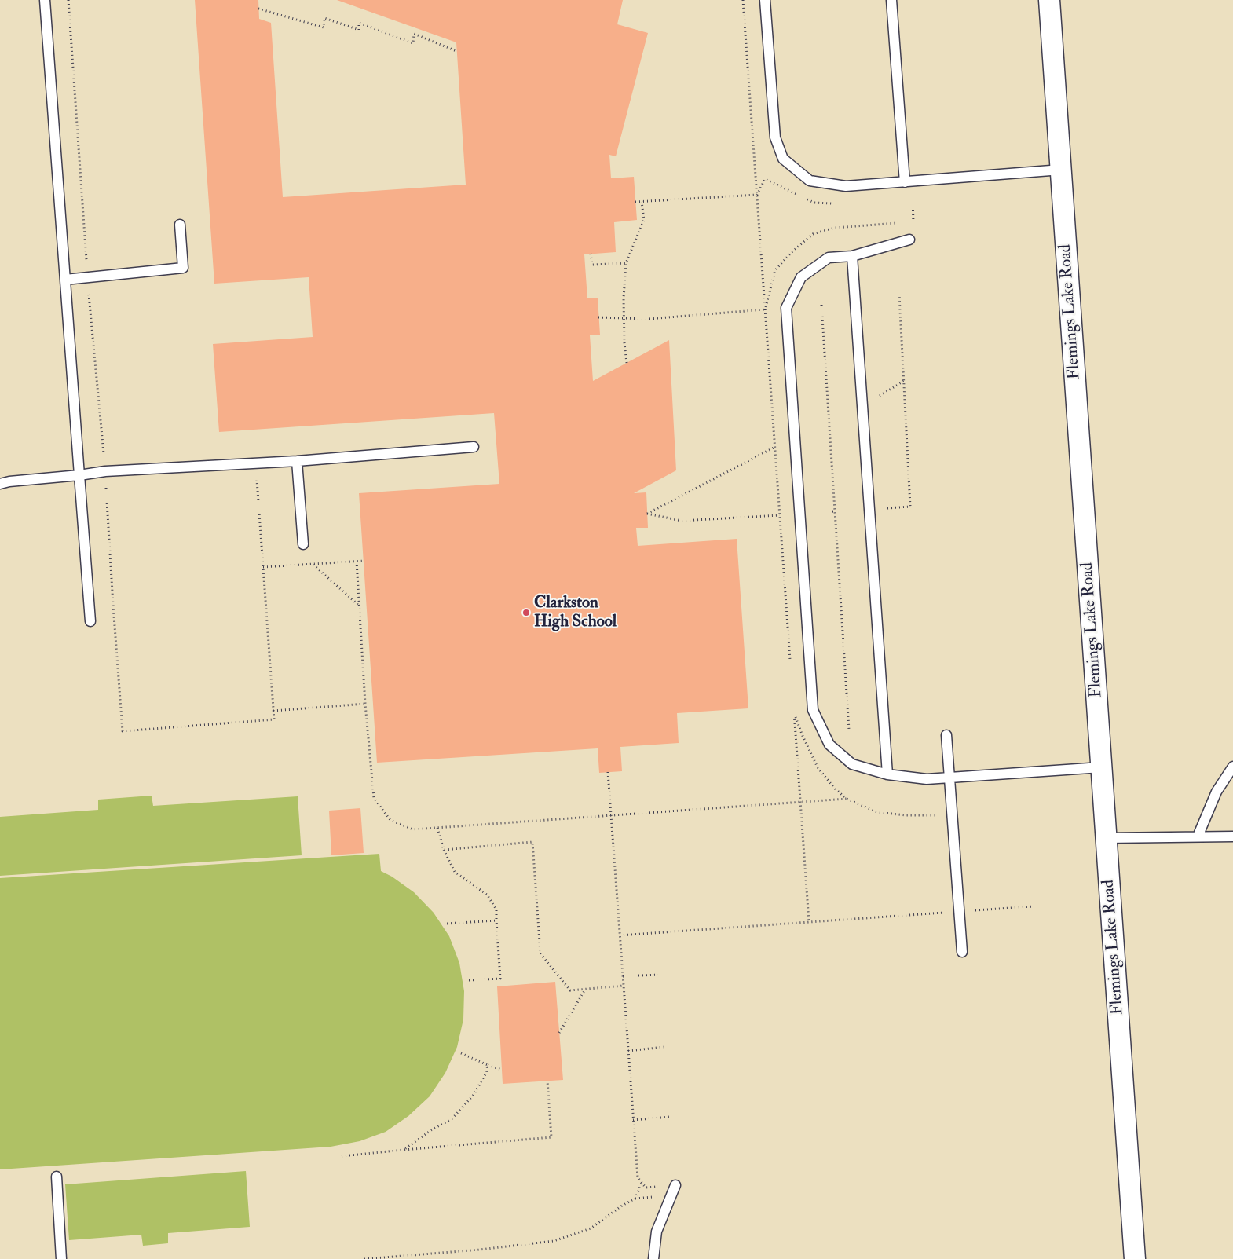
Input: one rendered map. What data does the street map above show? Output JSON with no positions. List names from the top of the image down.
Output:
{
  "streets": {
    "street": ["Flemings Lake Road"]
  },
  "places": ["Clarkston High School"]
}
